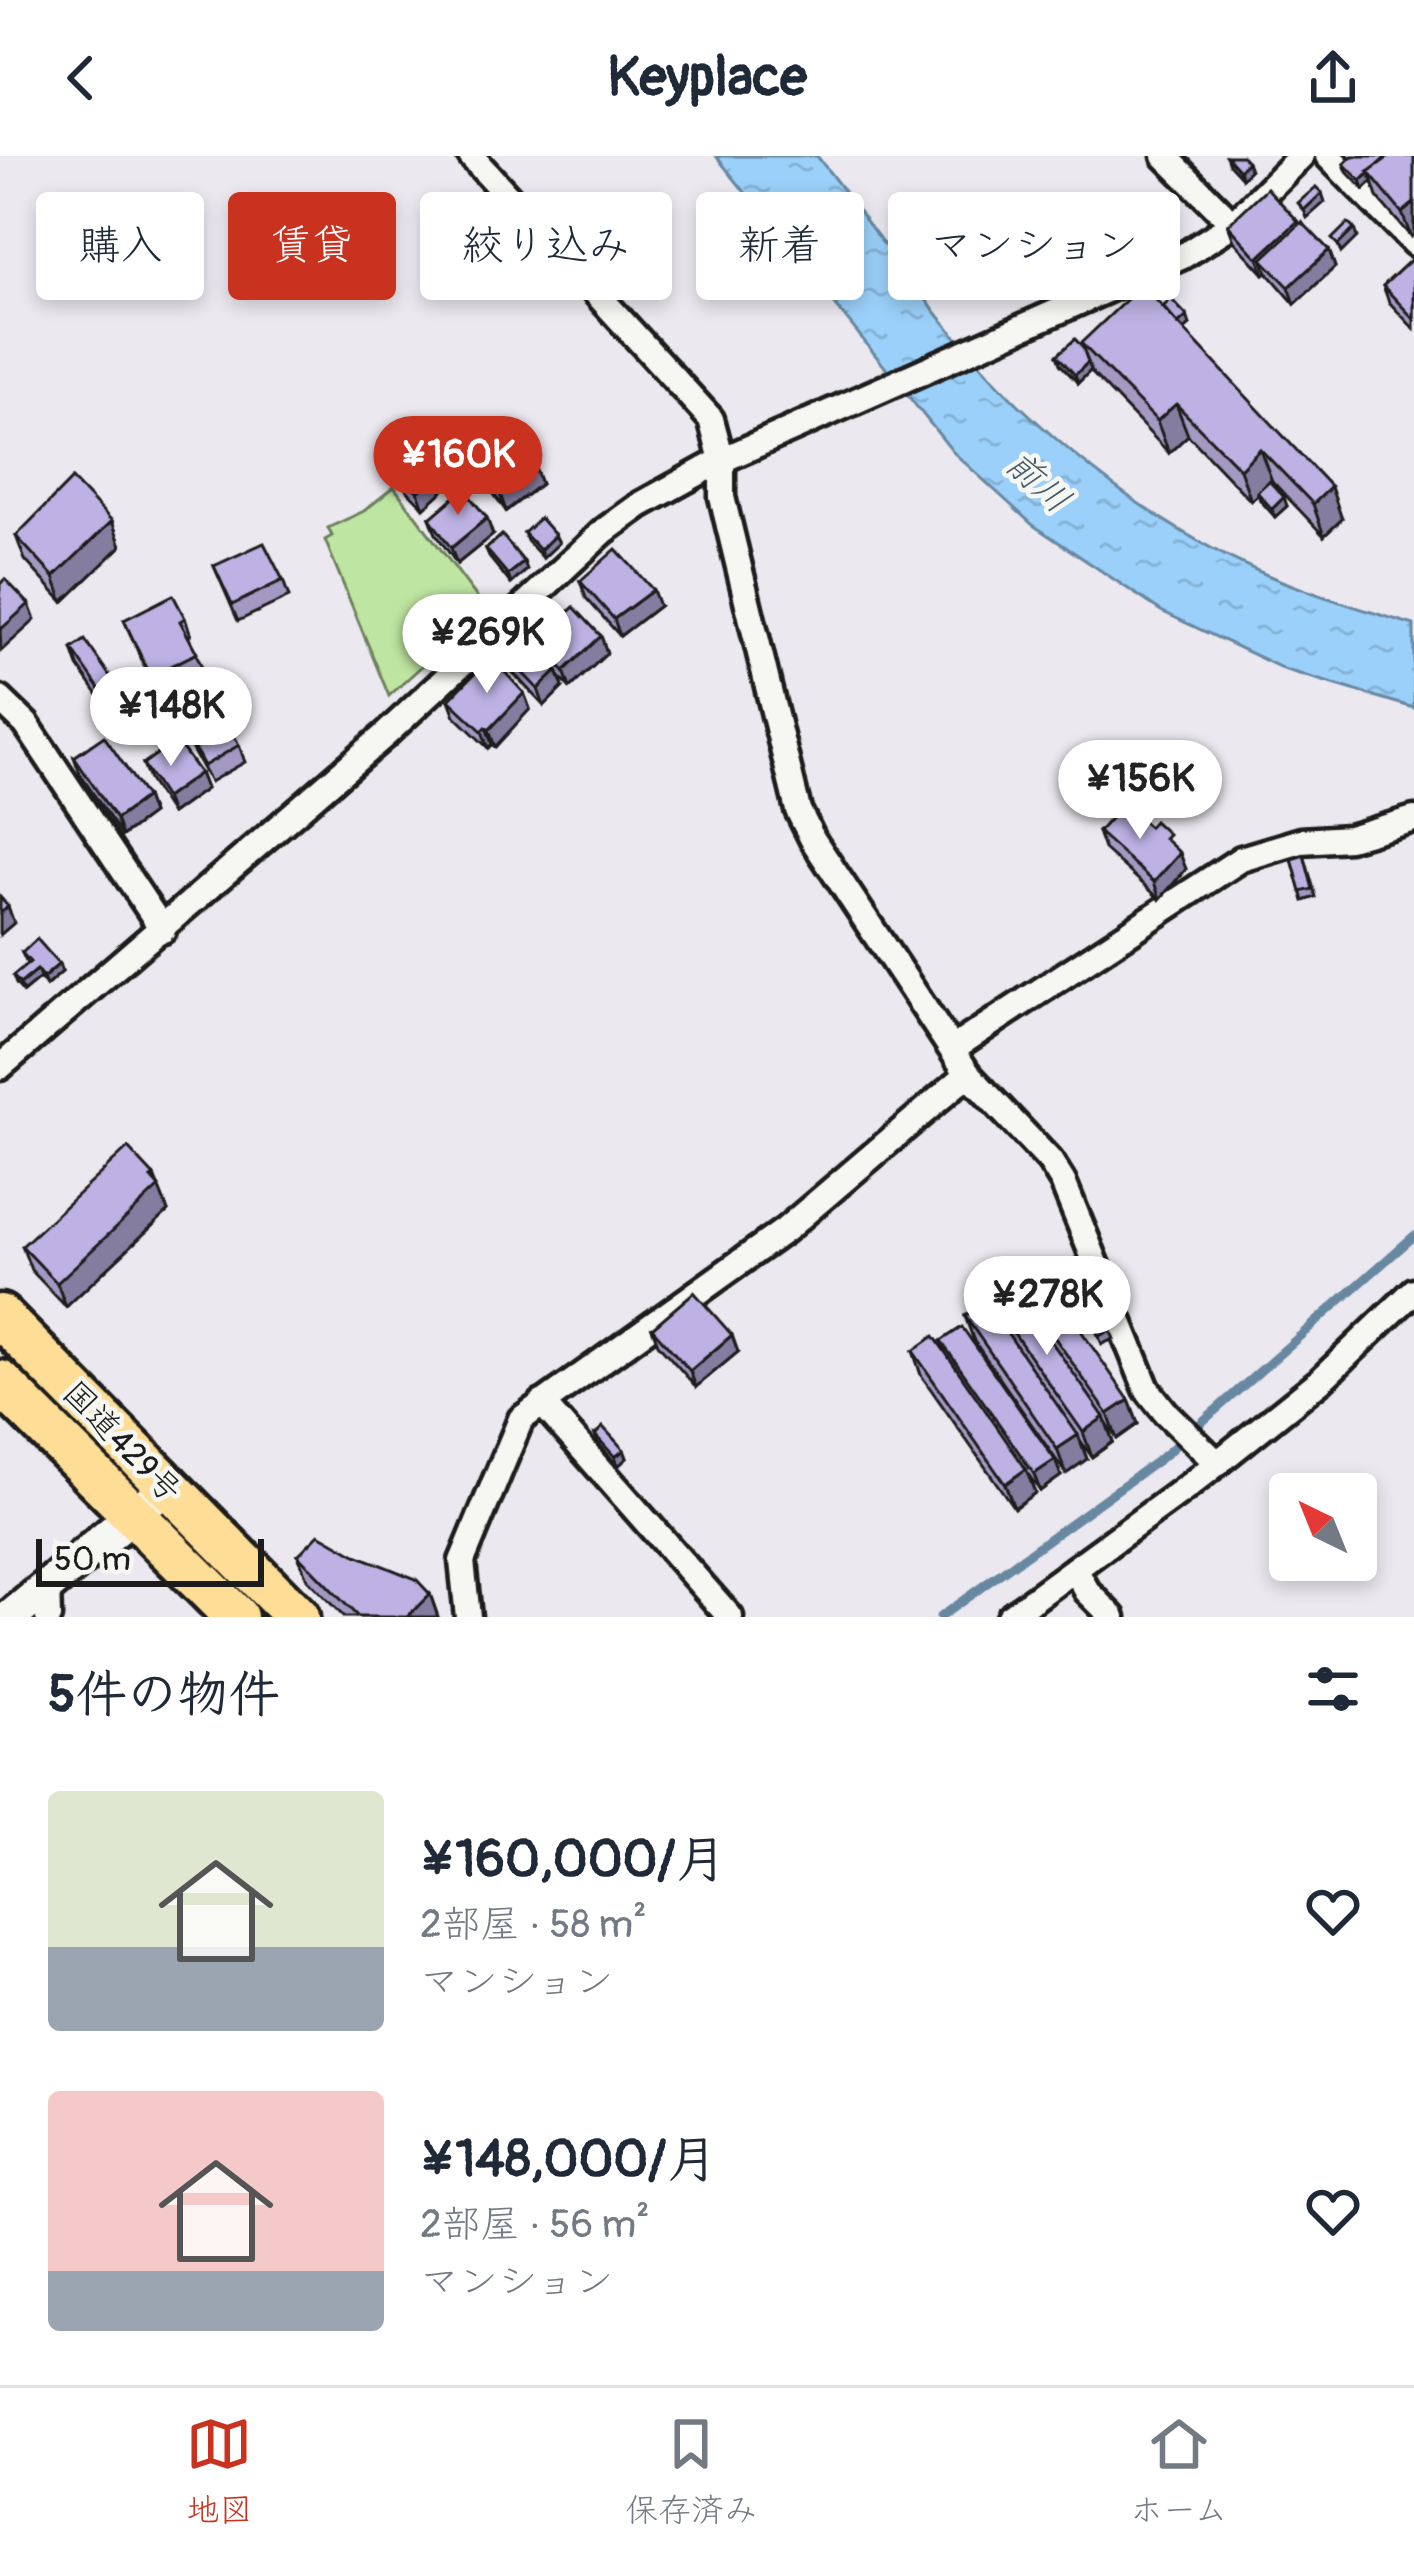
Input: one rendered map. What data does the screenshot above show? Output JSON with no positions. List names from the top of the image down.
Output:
{
  "streets": {
    "highway": ["国道429号"]
  },
  "water": ["前川"],
  "scale_bar": "50 m",
  "north": "top left",
  "page": {
    "header": "Keyplace",
    "chip": [
      "購入",
      "賃貸",
      "絞り込み",
      "新着",
      "マンション"
    ],
    "price": [
      "¥160K",
      "¥269K",
      "¥148K",
      "¥156K",
      "¥278K"
    ],
    "scale": "50 m",
    "heading": "5件の物件",
    "list": [
      {
        "name": "¥160,000/月",
        "note": "2部屋 · 58 m² · マンション"
      },
      {
        "name": "¥148,000/月",
        "note": "2部屋 · 56 m² · マンション"
      }
    ],
    "tabs": ["地図", "保存済み", "ホーム"]
  }
}
